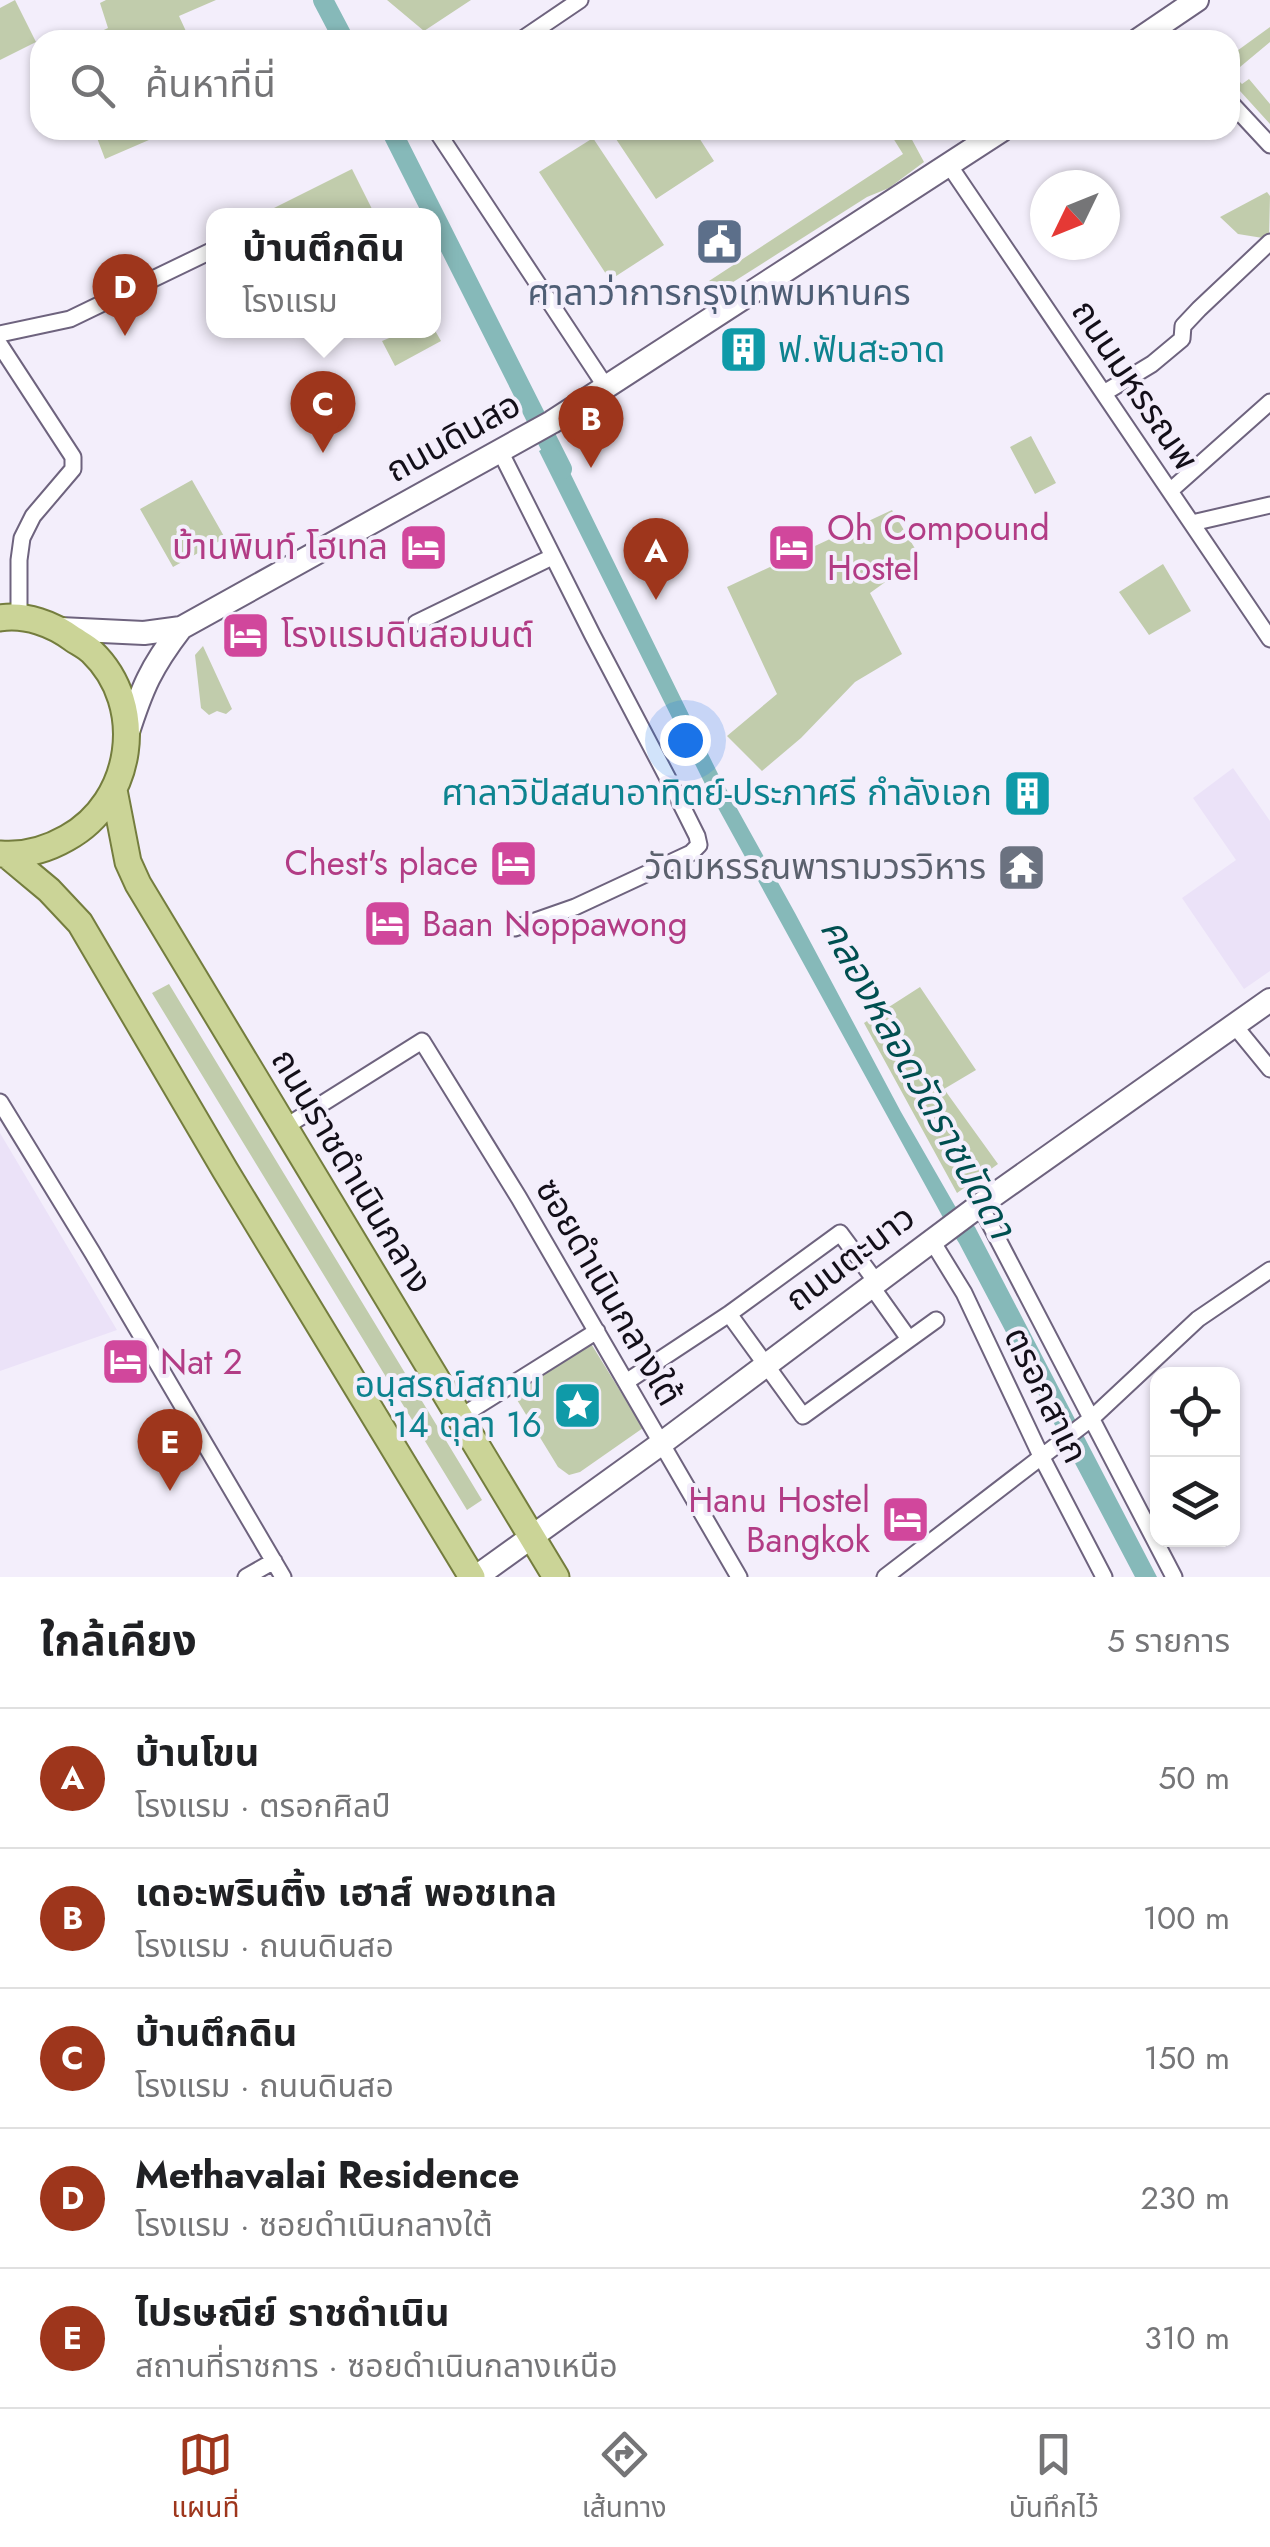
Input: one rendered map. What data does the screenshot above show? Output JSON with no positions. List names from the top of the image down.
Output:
{
  "streets": {
    "main road": ["ถนนดินสอ", "ถนนราชดำเนินกลาง", "ถนนตะนาว"],
    "street": ["ถนนมหรรณพ", "ซอยดำเนินกลางใต้", "ตรอกสาเก"]
  },
  "crossings": [
    ["ถนนมหรรณพ", "ถนนดินสอ"],
    ["ถนนราชดำเนินกลาง", "ถนนตะนาว"],
    ["ถนนราชดำเนินกลาง", "ซอยดำเนินกลางใต้"],
    ["ถนนตะนาว", "ซอยดำเนินกลางใต้"],
    ["ถนนตะนาว", "ตรอกสาเก"]
  ],
  "water": ["คลองหลอดวัดราชนัดดา"],
  "places": {
    "public building": ["ศาลาว่าการกรุงเทพมหานคร"],
    "building": ["ฟ.ฟันสะอาด", "ศาลาวิปัสสนาอาทิตย์-ประภาศรี กำลังเอก"],
    "hotel": [
      "บ้านพินท์ โฮเทล",
      "Oh Compound Hostel",
      "โรงแรมดินสอมนต์",
      "Chest's place",
      "Baan Noppawong",
      "Nat 2",
      "Hanu Hostel Bangkok"
    ],
    "temple": ["วัดมหรรณพารามวรวิหาร"],
    "place": ["อนุสรณ์สถาน 14 ตุลา 16"]
  },
  "north": "bottom left",
  "page": {
    "search": "ค้นหาที่นี่",
    "popup": ["บ้านตึกดิน", "โรงแรม"],
    "pins": [
      "D",
      "C",
      "B",
      "A",
      "E"
    ],
    "heading": ["ใกล้เคียง", "5 รายการ"],
    "list": [
      {
        "mark": "A",
        "name": "บ้านโขน",
        "note": "โรงแรม · ตรอกศิลป์",
        "value": "50 m"
      },
      {
        "mark": "B",
        "name": "เดอะพรินติ้ง เฮาส์ พอชเทล",
        "note": "โรงแรม · ถนนดินสอ",
        "value": "100 m"
      },
      {
        "mark": "C",
        "name": "บ้านตึกดิน",
        "note": "โรงแรม · ถนนดินสอ",
        "value": "150 m"
      },
      {
        "mark": "D",
        "name": "Methavalai Residence",
        "note": "โรงแรม · ซอยดำเนินกลางใต้",
        "value": "230 m"
      },
      {
        "mark": "E",
        "name": "ไปรษณีย์ ราชดำเนิน",
        "note": "สถานที่ราชการ · ซอยดำเนินกลางเหนือ",
        "value": "310 m"
      }
    ],
    "nav": ["แผนที่", "เส้นทาง", "บันทึกไว้"]
  }
}
